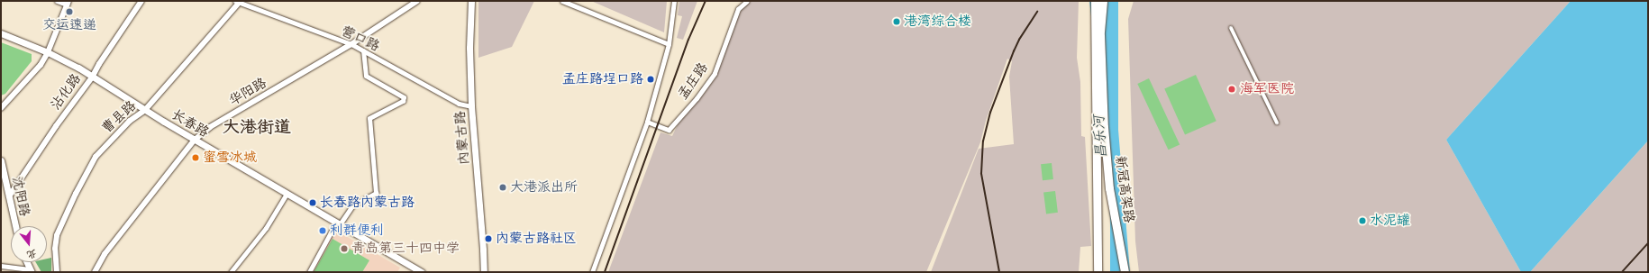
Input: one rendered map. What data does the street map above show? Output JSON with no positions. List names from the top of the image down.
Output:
{
  "streets": {
    "highway": ["新冠高架路"],
    "main road": ["长春路", "内蒙古路", "沈阳路"],
    "street": [
      "营口路",
      "孟庄路",
      "沾化路",
      "华阳路",
      "曹县路"
    ]
  },
  "crossings": [
    ["营口路", "华阳路"],
    ["营口路", "曹县路"],
    ["营口路", "内蒙古路"],
    ["沾化路", "长春路"],
    ["沾化路", "沈阳路"],
    ["华阳路", "长春路"],
    ["曹县路", "长春路"]
  ],
  "districts": ["大港街道"],
  "water": ["昌乐河"],
  "places": [
    "交运速递",
    "港湾综合楼",
    "孟庄路埕口路",
    "海军医院",
    "蜜雪冰城",
    "大港派出所",
    "长春路内蒙古路",
    "水泥罐",
    "利群便利",
    "内蒙古路社区",
    "青岛第三十四中学"
  ],
  "north": "bottom"
}
